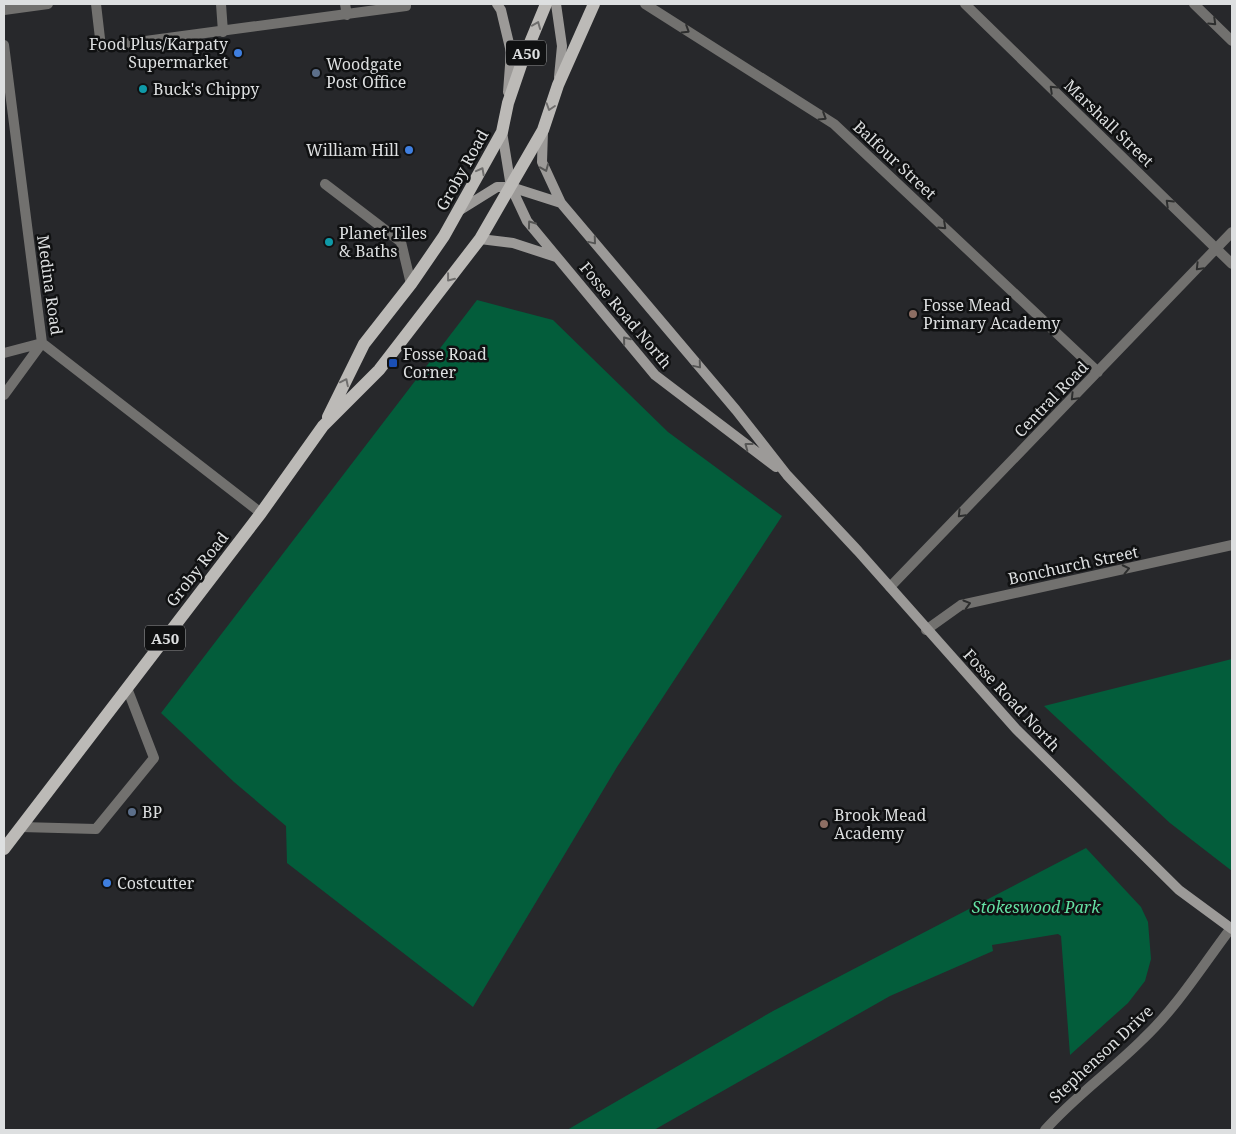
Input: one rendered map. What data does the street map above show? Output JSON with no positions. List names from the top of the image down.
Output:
{
  "streets": {
    "main road": ["A50", "Groby Road"],
    "street": [
      "Marshall Street",
      "Balfour Street",
      "Medina Road",
      "Fosse Road North",
      "Central Road",
      "Bonchurch Street",
      "Stephenson Drive"
    ]
  },
  "crossings": [
    ["A50", "Groby Road"],
    ["A50", "Fosse Road North"],
    ["Marshall Street", "Central Road"],
    ["Balfour Street", "Central Road"],
    ["Groby Road", "Medina Road"],
    ["Groby Road", "Fosse Road North"],
    ["Fosse Road North", "Central Road"],
    ["Fosse Road North", "Bonchurch Street"],
    ["Fosse Road North", "Stephenson Drive"]
  ],
  "one_way": [
    "Marshall Street",
    "Balfour Street",
    "Central Road",
    "Bonchurch Street"
  ],
  "parks": ["Stokeswood Park"],
  "places": {
    "other": [
      "Food Plus/Karpaty Supermarket",
      "Woodgate Post Office",
      "Buck's Chippy",
      "William Hill",
      "Planet Tiles & Baths",
      "Fosse Mead Primary Academy",
      "BP",
      "Brook Mead Academy",
      "Costcutter"
    ],
    "transit": ["Fosse Road Corner"]
  }
}
